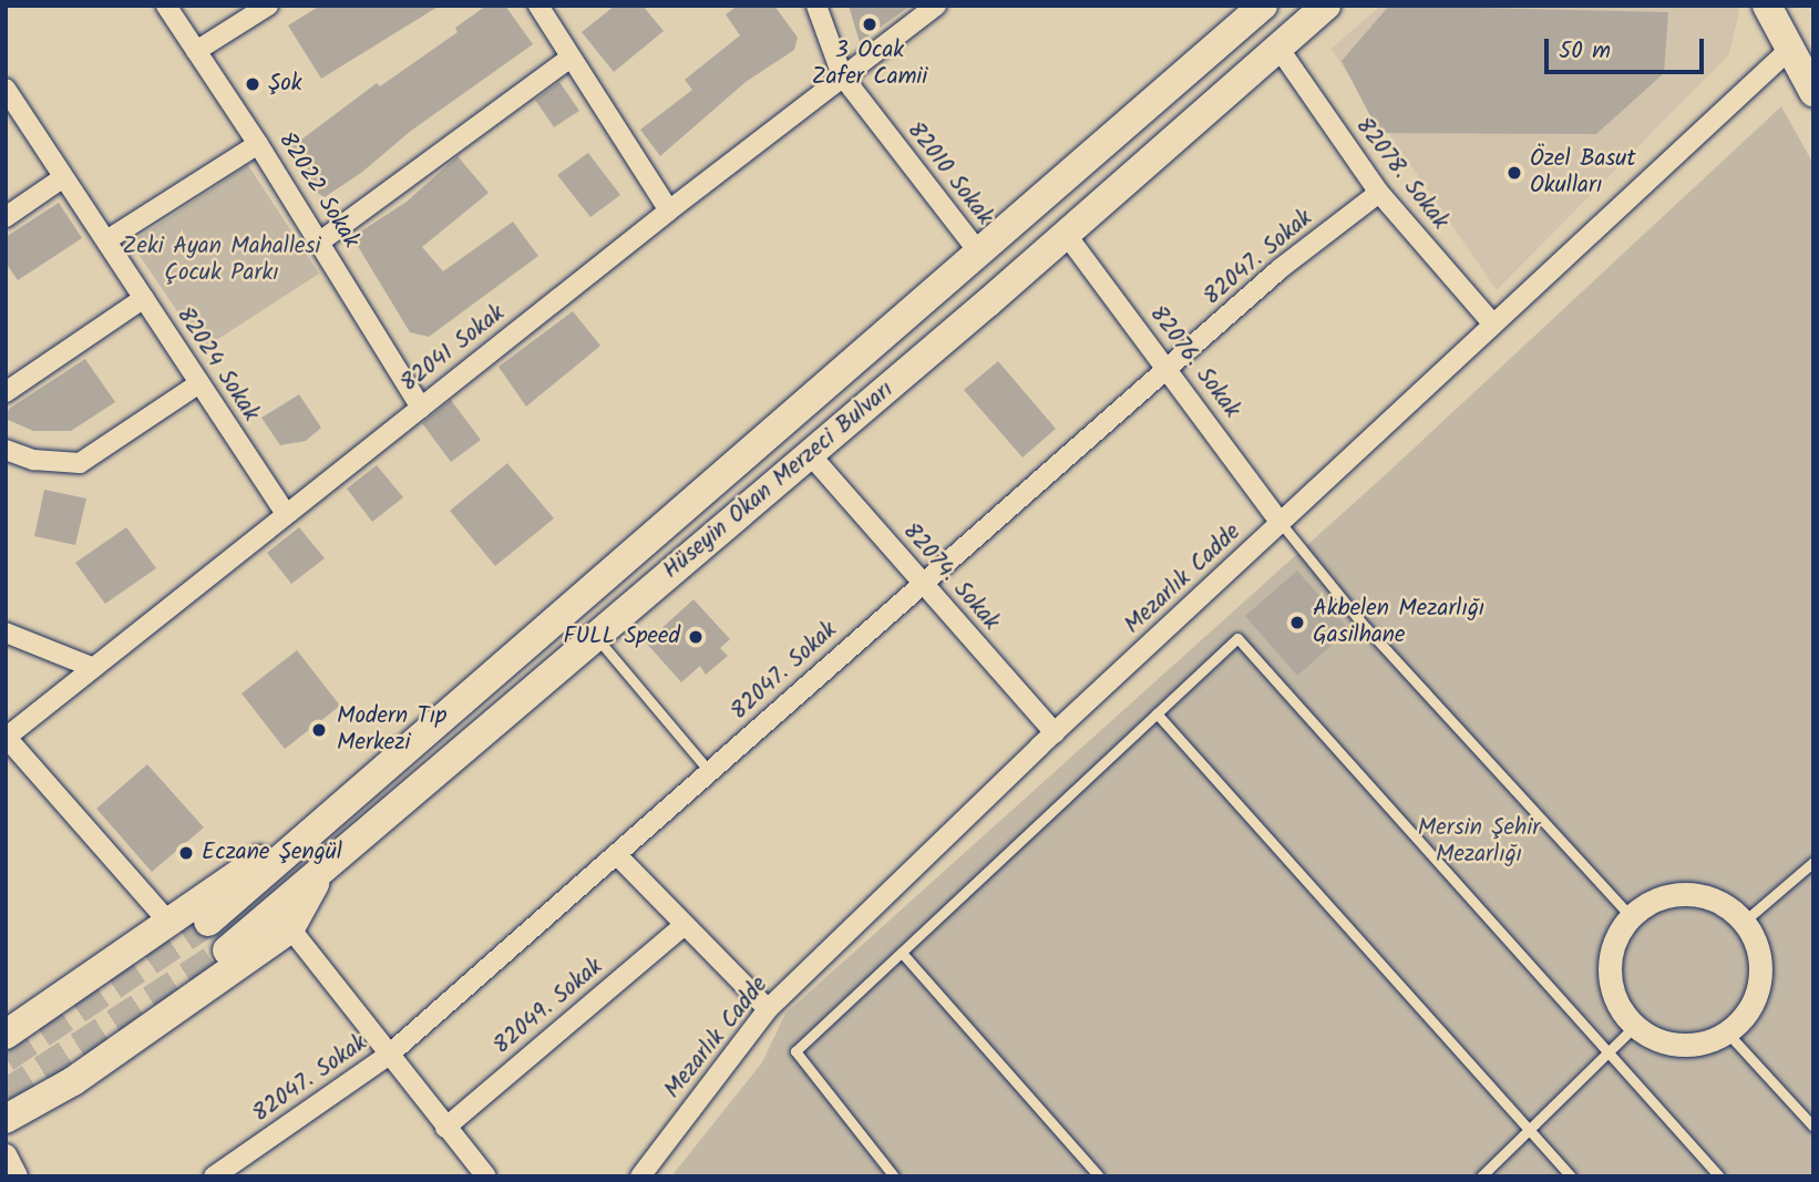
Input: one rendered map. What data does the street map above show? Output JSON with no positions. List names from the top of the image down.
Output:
{
  "streets": {
    "main road": ["Hüseyin Okan Merzeci Bulvarı"],
    "street": [
      "82010 Sokak",
      "82078. Sokak",
      "82022 Sokak",
      "82047. Sokak",
      "82041 Sokak",
      "82076. Sokak",
      "82024 Sokak",
      "82074. Sokak",
      "Mezarlık Cadde",
      "82049. Sokak"
    ]
  },
  "crossings": [
    ["82010 Sokak", "82041 Sokak"],
    ["82010 Sokak", "Hüseyin Okan Merzeci Bulvarı"],
    ["82078. Sokak", "82047. Sokak"],
    ["82078. Sokak", "Hüseyin Okan Merzeci Bulvarı"],
    ["82078. Sokak", "Mezarlık Cadde"],
    ["82022 Sokak", "82041 Sokak"],
    ["82047. Sokak", "82076. Sokak"],
    ["82047. Sokak", "82074. Sokak"],
    ["82041 Sokak", "82024 Sokak"],
    ["82076. Sokak", "Hüseyin Okan Merzeci Bulvarı"],
    ["82076. Sokak", "Mezarlık Cadde"],
    ["Hüseyin Okan Merzeci Bulvarı", "82074. Sokak"],
    ["82074. Sokak", "Mezarlık Cadde"]
  ],
  "parks": ["Zeki Ayan Mahallesi Çocuk Parkı", "Mersin Şehir Mezarlığı"],
  "places": [
    "3 Ocak Zafer Camii",
    "Şok",
    "Özel Basut Okulları",
    "Akbelen Mezarlığı Gasilhane",
    "FULL Speed",
    "Modern Tıp Merkezi",
    "Eczane Şengül"
  ],
  "scale_bar": "50 m"
}
